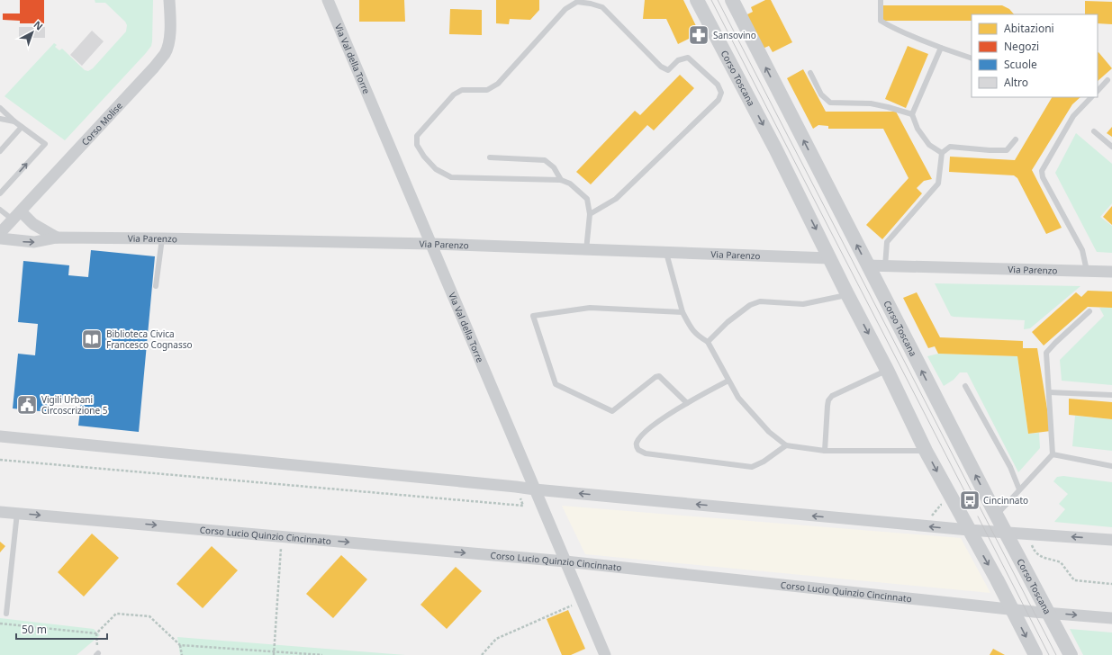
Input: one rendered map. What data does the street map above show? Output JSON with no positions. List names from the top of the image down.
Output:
{
  "streets": {
    "street": [
      "Via Val della Torre",
      "Corso Toscana",
      "Corso Molise",
      "Via Parenzo",
      "Corso Lucio Quinzio Cincinnato"
    ]
  },
  "crossings": [
    ["Via Val della Torre", "Via Parenzo"],
    ["Via Val della Torre", "Corso Lucio Quinzio Cincinnato"],
    ["Corso Toscana", "Via Parenzo"],
    ["Corso Toscana", "Corso Lucio Quinzio Cincinnato"],
    ["Corso Molise", "Via Parenzo"]
  ],
  "places": {
    "pharmacy": ["Sansovino"],
    "library": ["Biblioteca Civica Francesco Cognasso"],
    "public building": ["Vigili Urbani Circoscrizione 5"],
    "bus stop": ["Cincinnato"]
  },
  "legend": [
    "Abitazioni",
    "Negozi",
    "Scuole",
    "Altro"
  ],
  "scale_bar": "50 m",
  "north": "top right"
}
